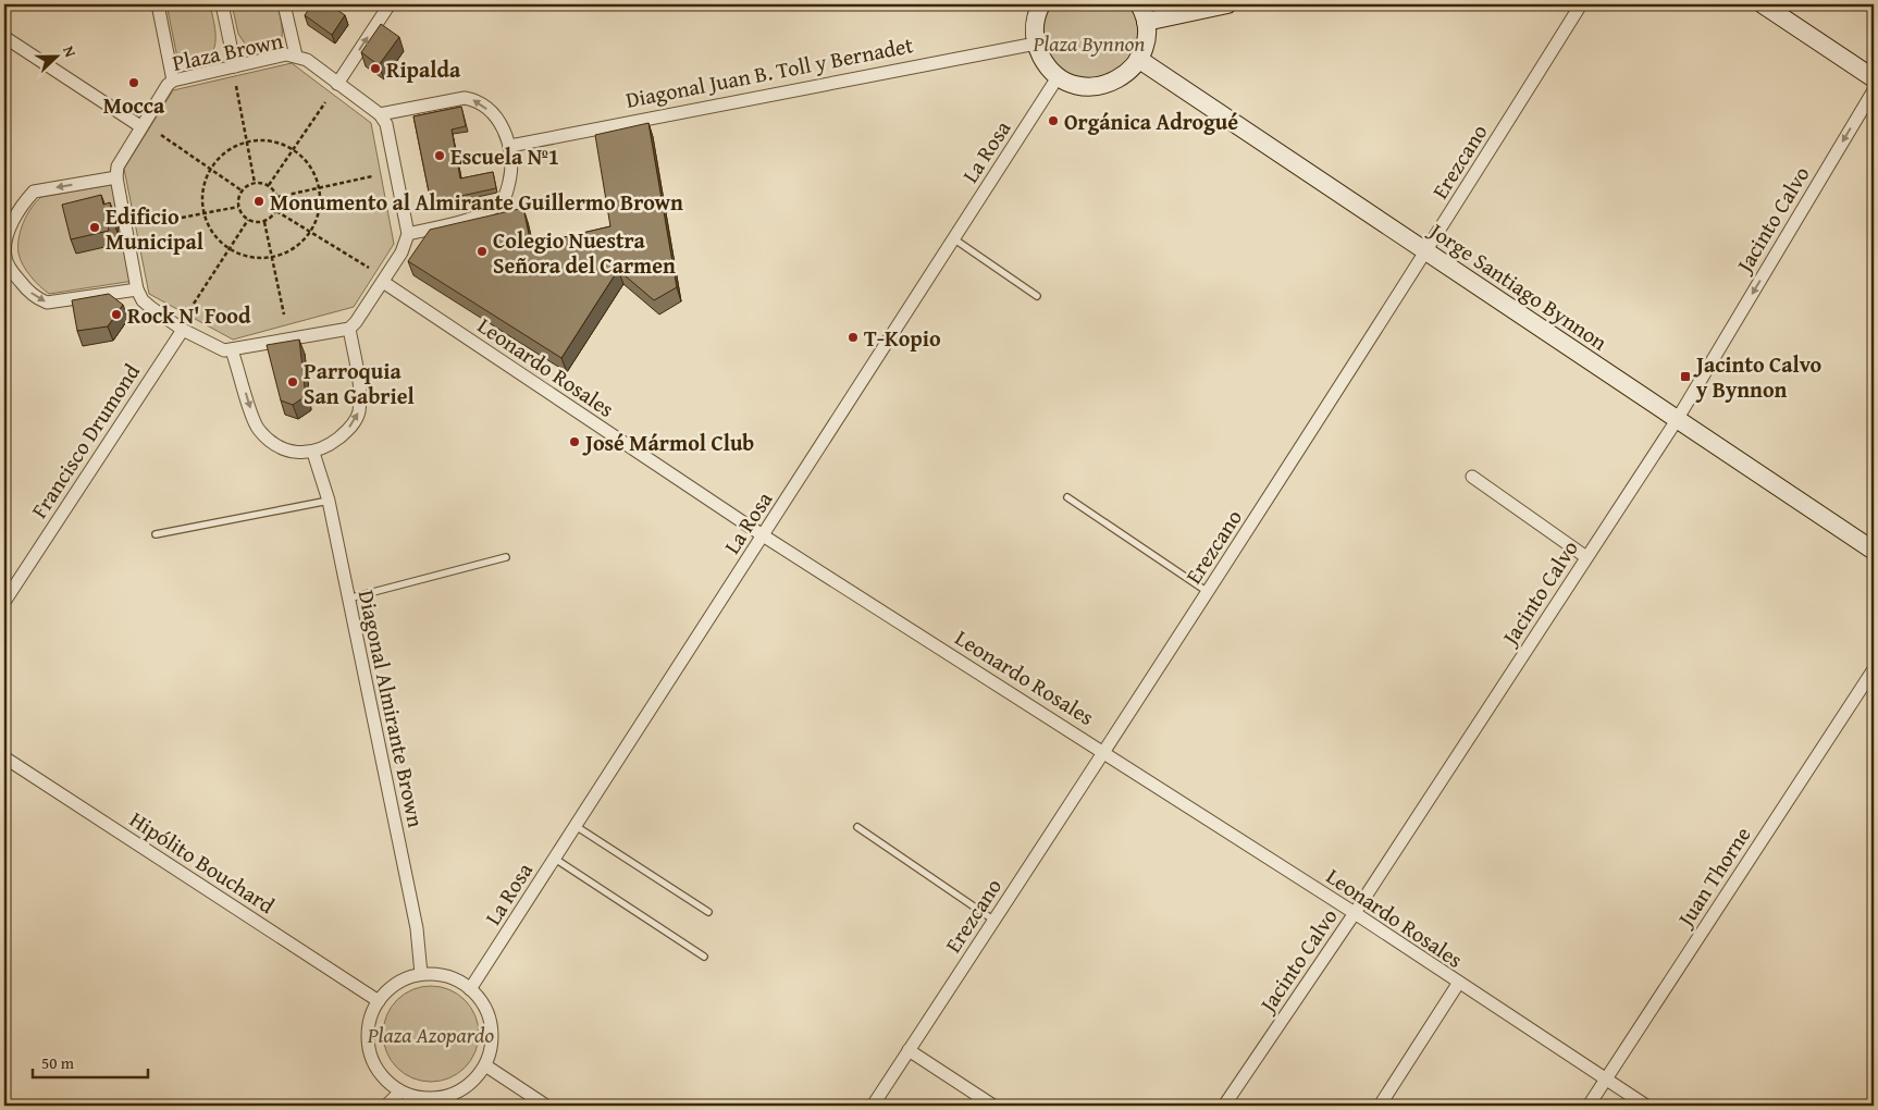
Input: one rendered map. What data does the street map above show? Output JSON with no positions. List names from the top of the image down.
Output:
{
  "streets": {
    "street": [
      "Plaza Brown",
      "Diagonal Juan B. Toll y Bernadet",
      "La Rosa",
      "Erezcano",
      "Jacinto Calvo",
      "Jorge Santiago Bynnon",
      "Leonardo Rosales",
      "Francisco Drumond",
      "Diagonal Almirante Brown",
      "Hipólito Bouchard",
      "Juan Thorne"
    ]
  },
  "crossings": [
    ["La Rosa", "Leonardo Rosales"],
    ["La Rosa", "Diagonal Almirante Brown"],
    ["La Rosa", "Hipólito Bouchard"],
    ["Erezcano", "Jorge Santiago Bynnon"],
    ["Erezcano", "Leonardo Rosales"],
    ["Jacinto Calvo", "Jorge Santiago Bynnon"],
    ["Jacinto Calvo", "Leonardo Rosales"],
    ["Leonardo Rosales", "Juan Thorne"],
    ["Diagonal Almirante Brown", "Hipólito Bouchard"]
  ],
  "parks": ["Plaza Bynnon", "Plaza Azopardo"],
  "places": {
    "other": [
      "Ripalda",
      "Mocca",
      "Orgánica Adrogué",
      "Escuela Nº1",
      "Monumento al Almirante Guillermo Brown",
      "Edificio Municipal",
      "Colegio Nuestra Señora del Carmen",
      "Rock N' Food",
      "T-Kopio",
      "Parroquia San Gabriel",
      "José Mármol Club"
    ],
    "transit": ["Jacinto Calvo y Bynnon"]
  },
  "scale_bar": "50 m",
  "north": "right"
}
